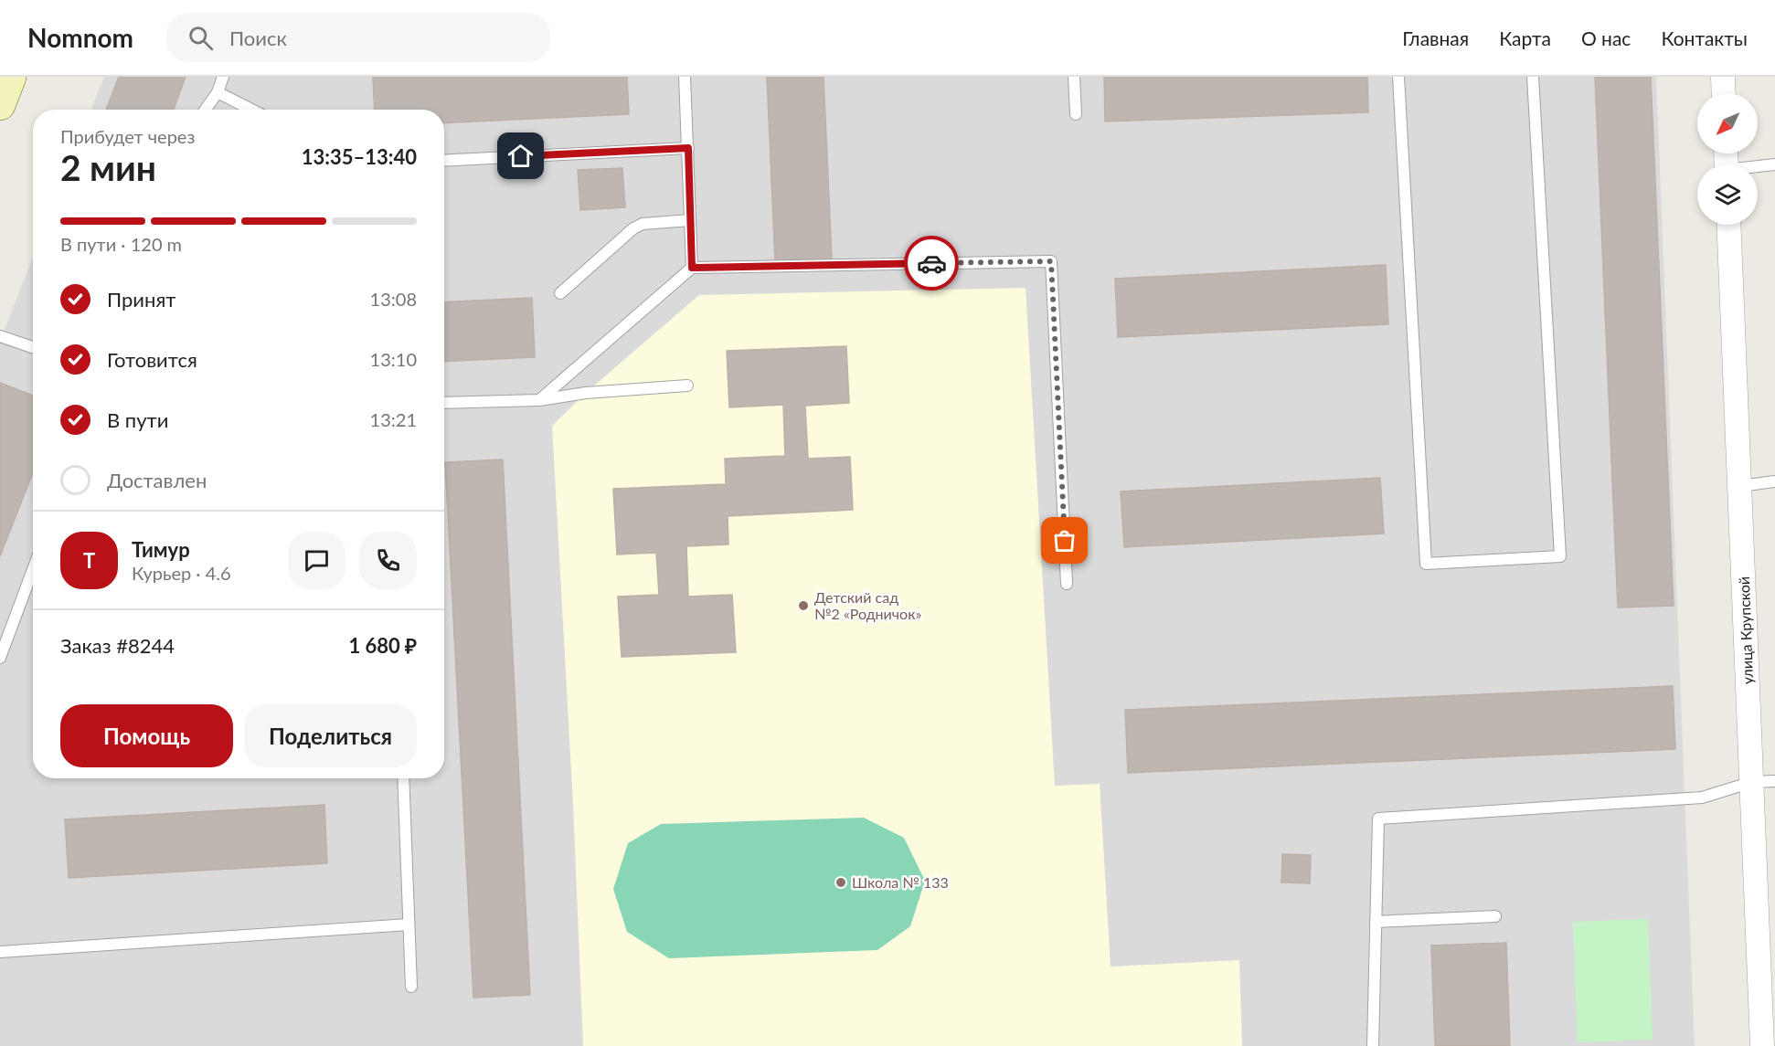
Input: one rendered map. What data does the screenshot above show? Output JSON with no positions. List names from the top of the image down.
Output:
{
  "streets": {
    "street": ["улица Крупской"]
  },
  "places": ["Детский сад №2 «Родничок»", "Школа № 133"],
  "north": "bottom left",
  "page": {
    "header": "Nomnom",
    "search": "Поиск",
    "nav": [
      "Главная",
      "Карта",
      "О нас",
      "Контакты"
    ],
    "heading": ["2 мин", "Прибудет через", "13:35–13:40"],
    "panel": [
      "Тимур",
      "Курьер · 4.6",
      "Заказ #8244",
      "1 680 ₽"
    ],
    "bar": "В пути · 120 m",
    "list": [
      ["Принят", "13:08"],
      ["Готовится", "13:10"],
      ["В пути", "13:21"],
      "Доставлен"
    ],
    "round": "Т",
    "buttons": ["Помощь", "Поделиться"]
  }
}
